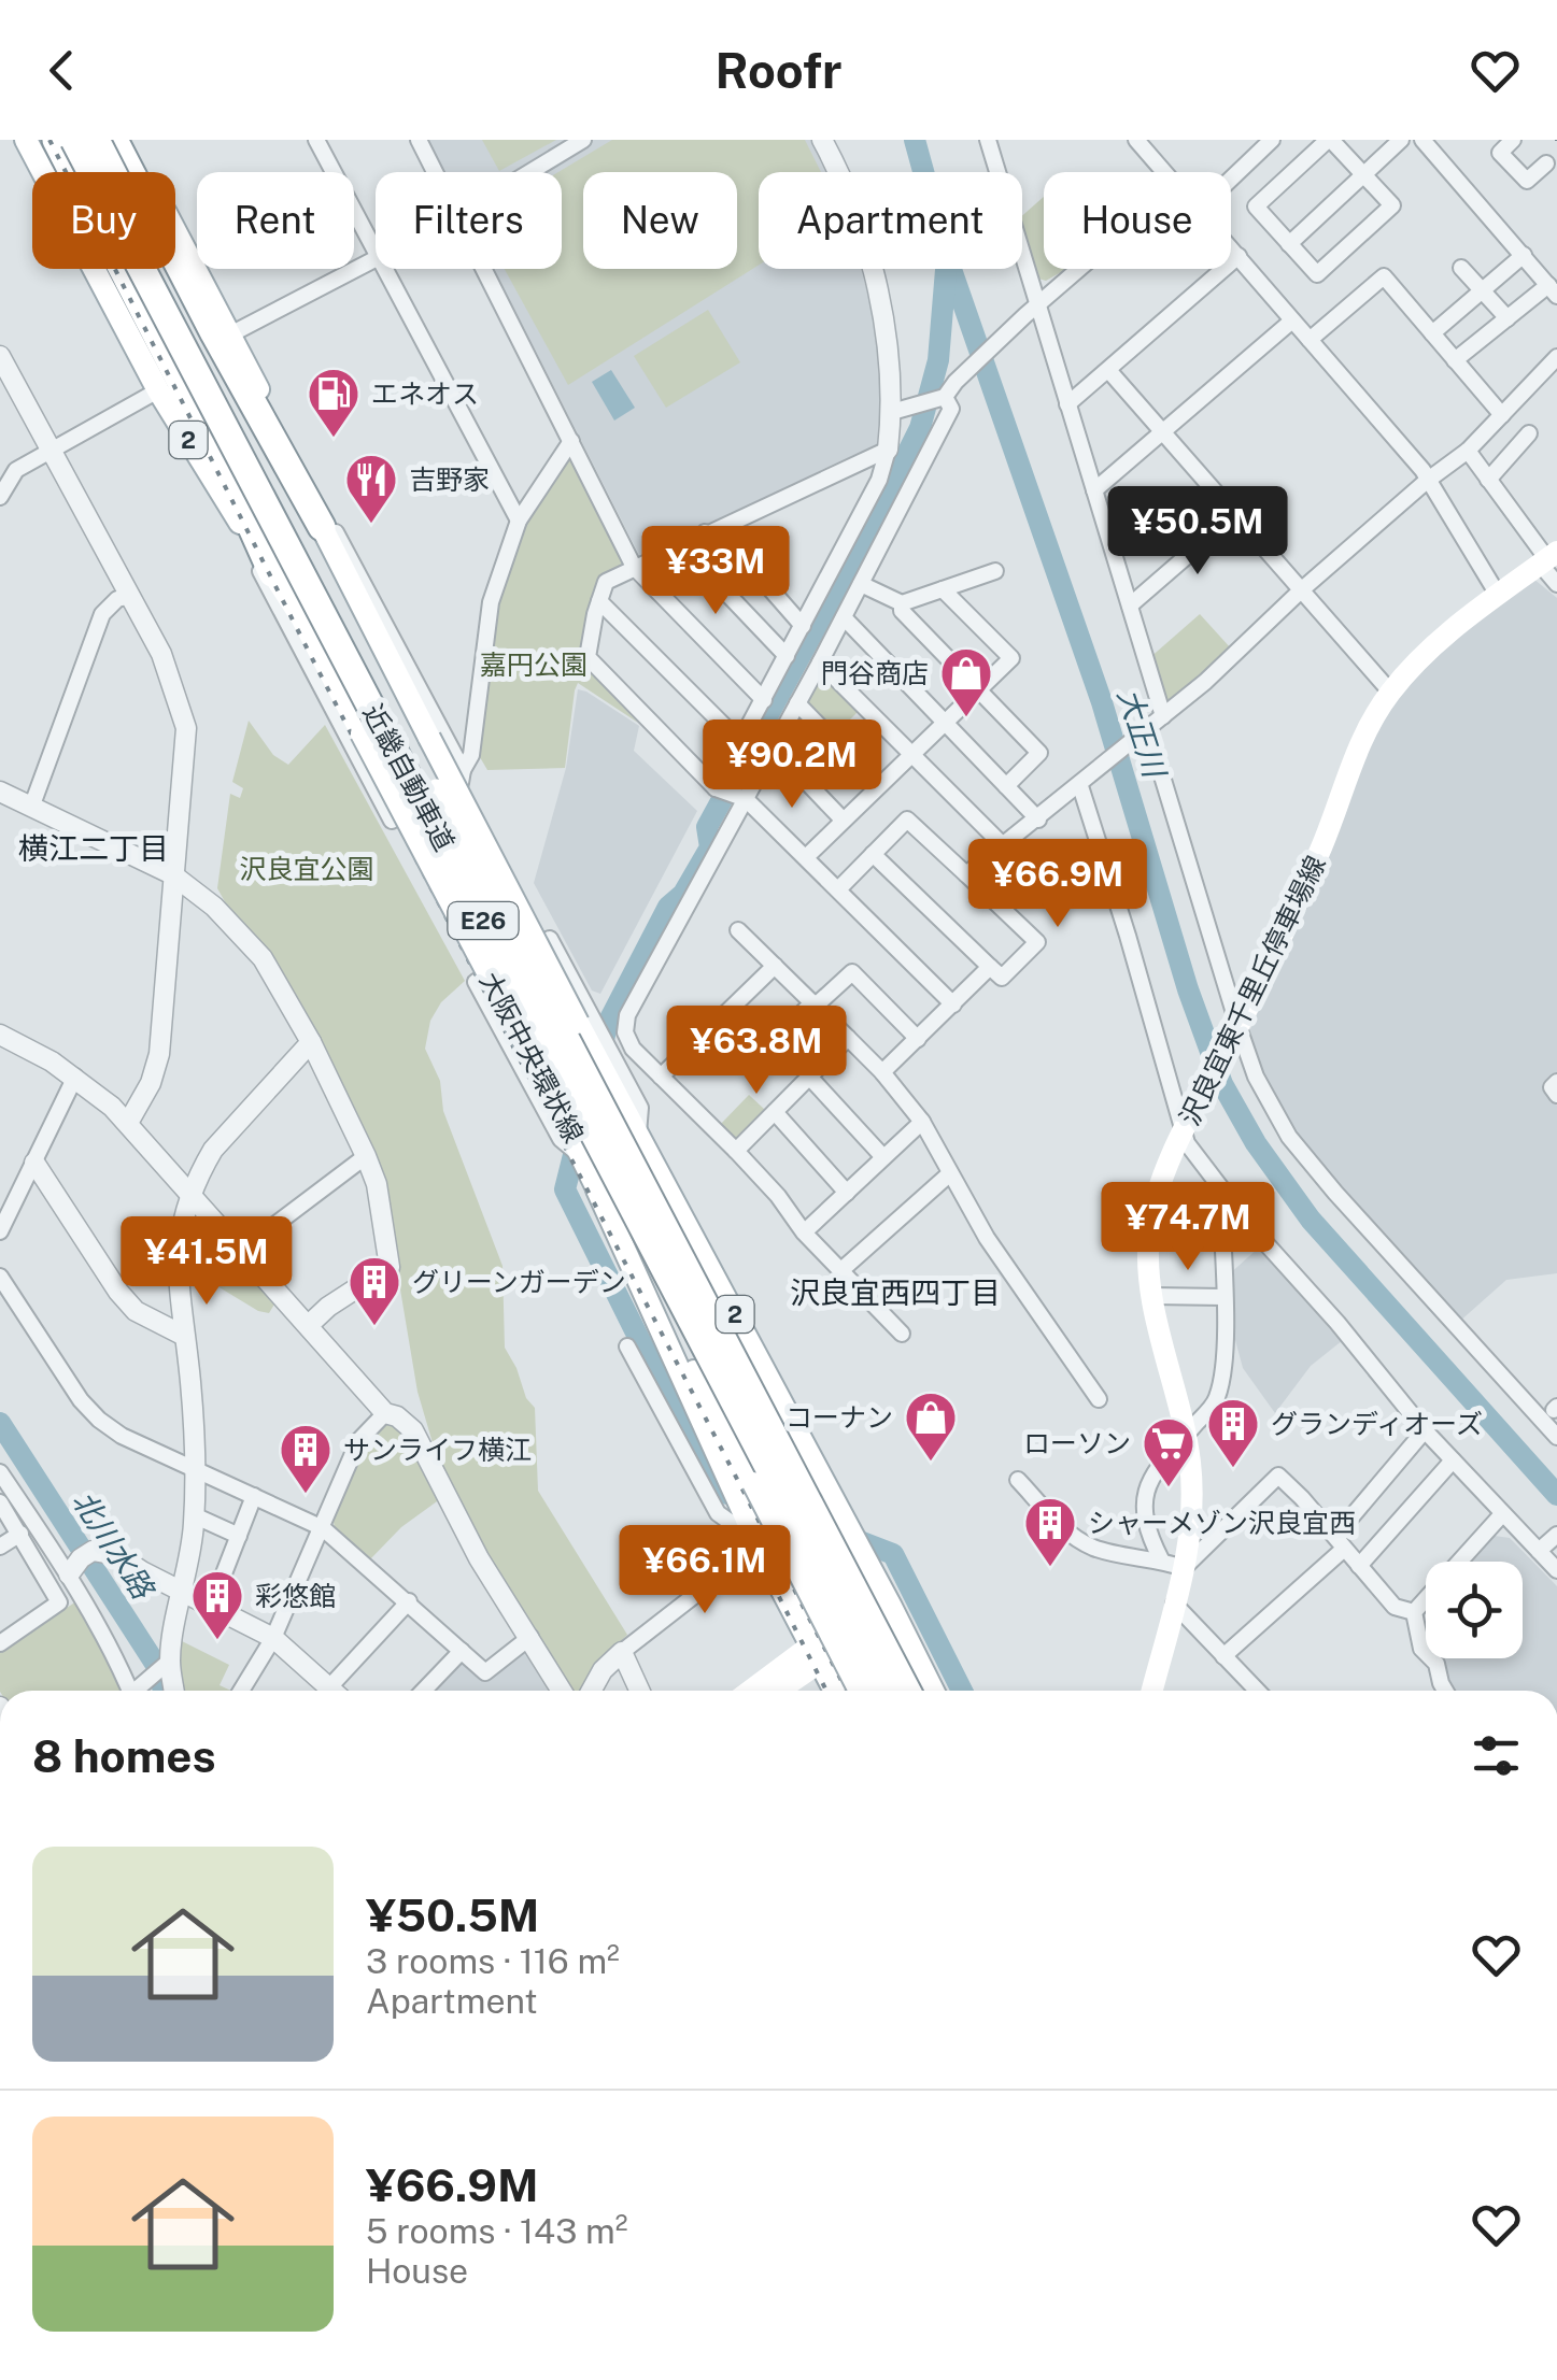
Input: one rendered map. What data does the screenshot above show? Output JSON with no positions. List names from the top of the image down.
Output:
{
  "streets": {
    "highway": ["近畿自動車道", "E26"],
    "main road": ["2", "沢良宜東千里丘停車場線", "大阪中央環状線"]
  },
  "districts": ["横江二丁目", "沢良宜西四丁目"],
  "water": ["大正川", "北川水路"],
  "parks": ["嘉円公園", "沢良宜公園"],
  "places": {
    "fuel station": ["エネオス"],
    "restaurant": ["吉野家"],
    "shop": ["門谷商店", "コーナン"],
    "building": [
      "グリーンガーデン",
      "グランディオーズ",
      "サンライフ横江",
      "シャーメゾン沢良宜西",
      "彩悠館"
    ],
    "supermarket": ["ローソン"]
  },
  "page": {
    "header": "Roofr",
    "chip": [
      "Buy",
      "Rent",
      "Filters",
      "New",
      "Apartment",
      "House"
    ],
    "price": [
      "¥50.5M",
      "¥33M",
      "¥90.2M",
      "¥66.9M",
      "¥63.8M",
      "¥74.7M",
      "¥41.5M",
      "¥66.1M"
    ],
    "heading": "8 homes",
    "list": [
      {
        "name": "¥50.5M",
        "note": "3 rooms · 116 m² · Apartment"
      },
      {
        "name": "¥66.9M",
        "note": "5 rooms · 143 m² · House"
      }
    ]
  }
}
